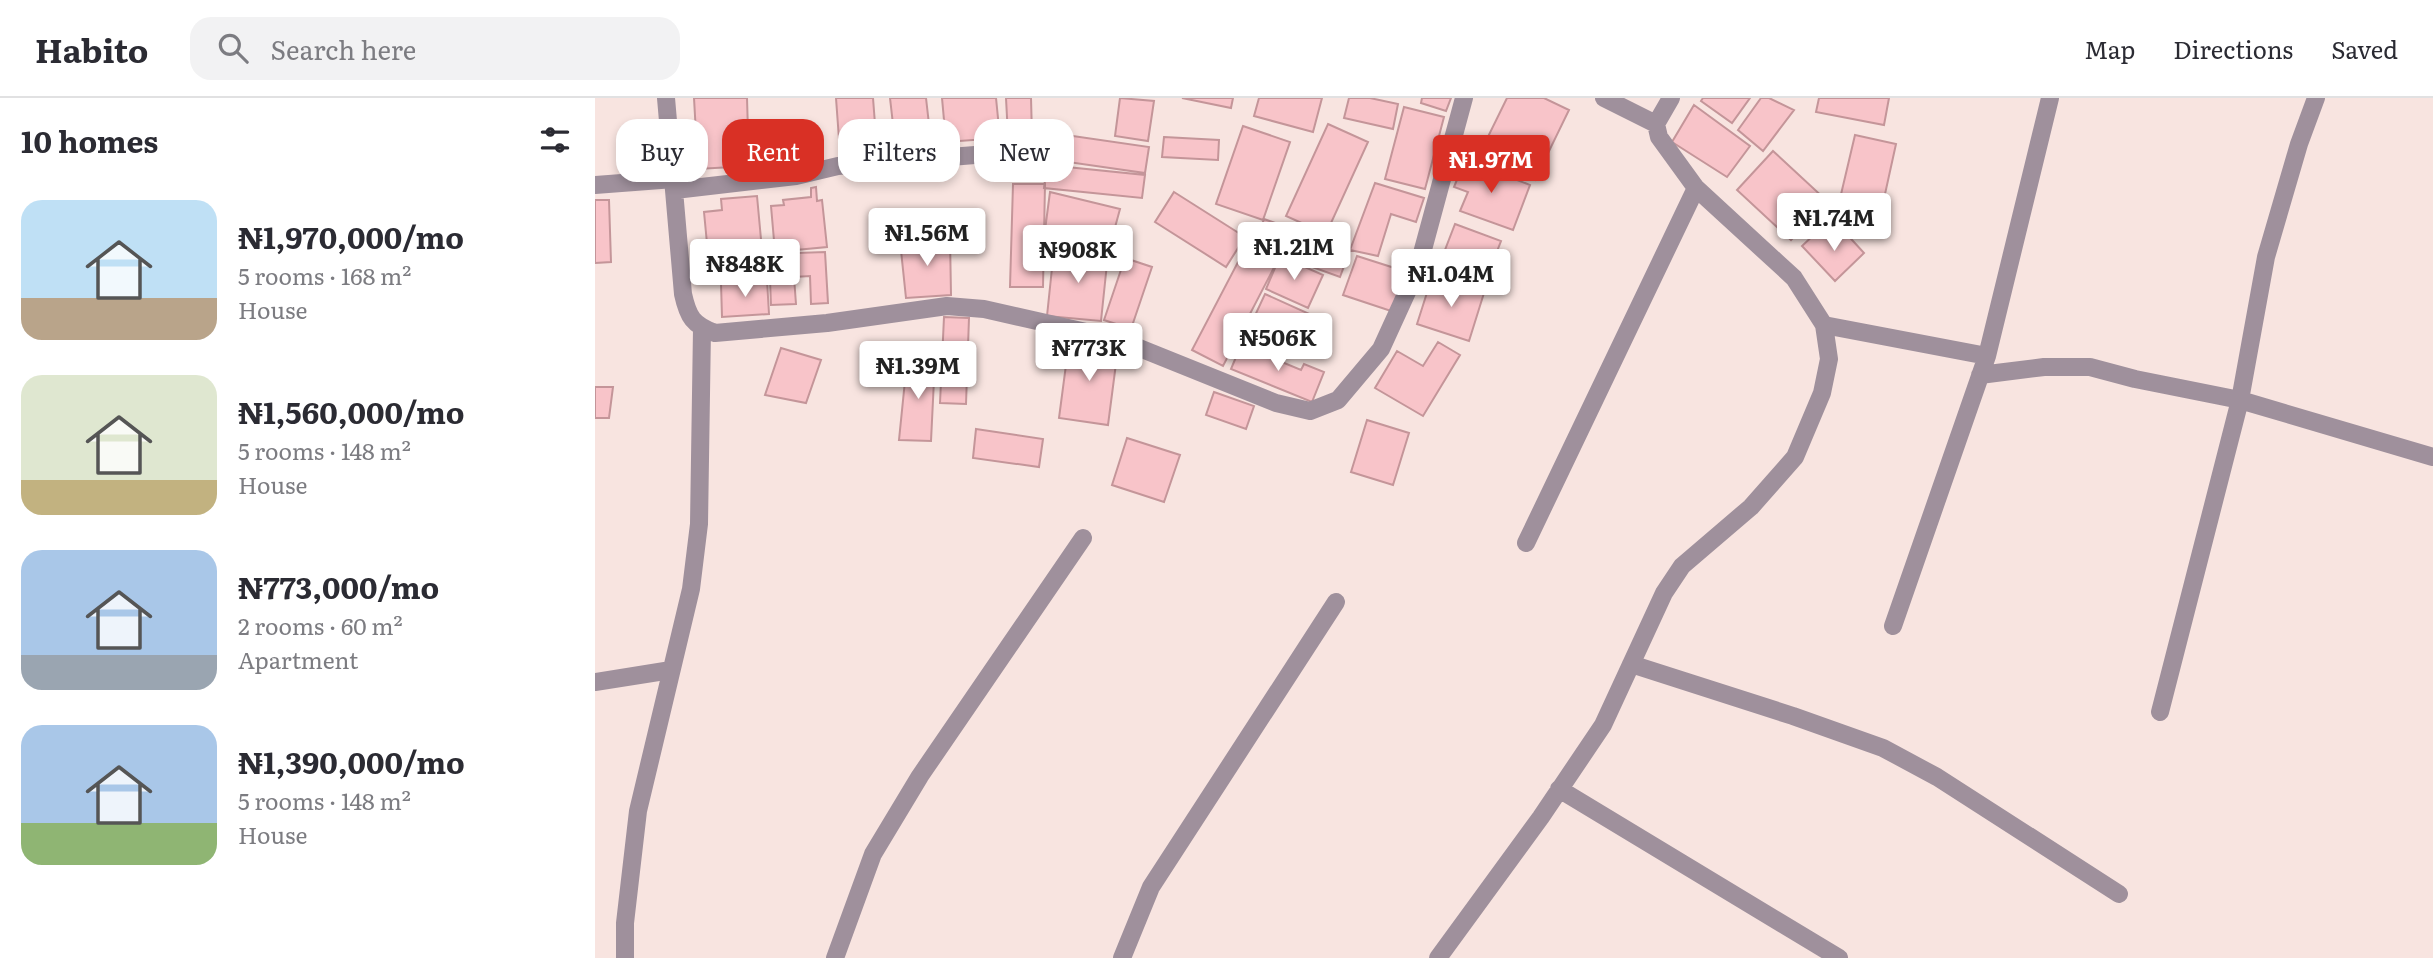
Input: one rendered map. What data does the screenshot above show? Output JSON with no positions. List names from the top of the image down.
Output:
{
  "page": {
    "header": "Habito",
    "search": "Search here",
    "nav": ["Map", "Directions", "Saved"],
    "heading": "10 homes",
    "chip": [
      "Buy",
      "Rent",
      "Filters",
      "New"
    ],
    "price": [
      "₦1.97M",
      "₦1.74M",
      "₦1.56M",
      "₦1.21M",
      "₦908K",
      "₦848K",
      "₦1.04M",
      "₦506K",
      "₦773K",
      "₦1.39M"
    ],
    "list": [
      {
        "name": "₦1,970,000/mo",
        "note": "5 rooms · 168 m² · House"
      },
      {
        "name": "₦1,560,000/mo",
        "note": "5 rooms · 148 m² · House"
      },
      {
        "name": "₦773,000/mo",
        "note": "2 rooms · 60 m² · Apartment"
      },
      {
        "name": "₦1,390,000/mo",
        "note": "5 rooms · 148 m² · House"
      }
    ]
  }
}
